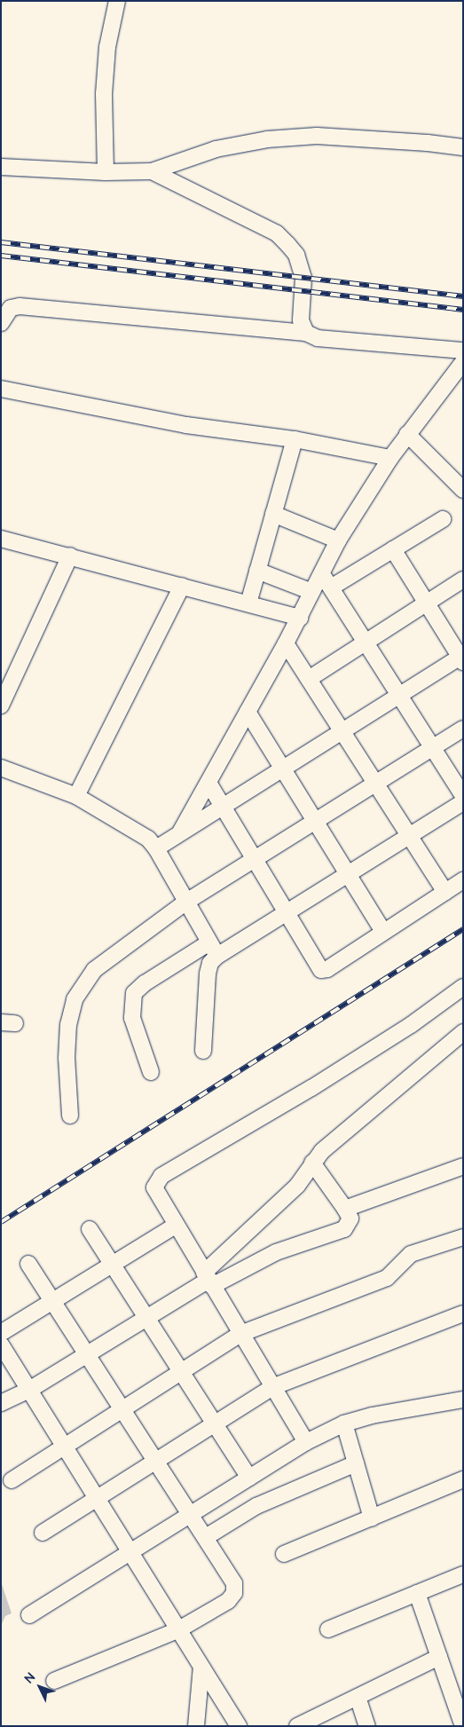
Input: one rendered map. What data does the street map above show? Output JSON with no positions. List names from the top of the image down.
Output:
{
  "north": "top left"
}
